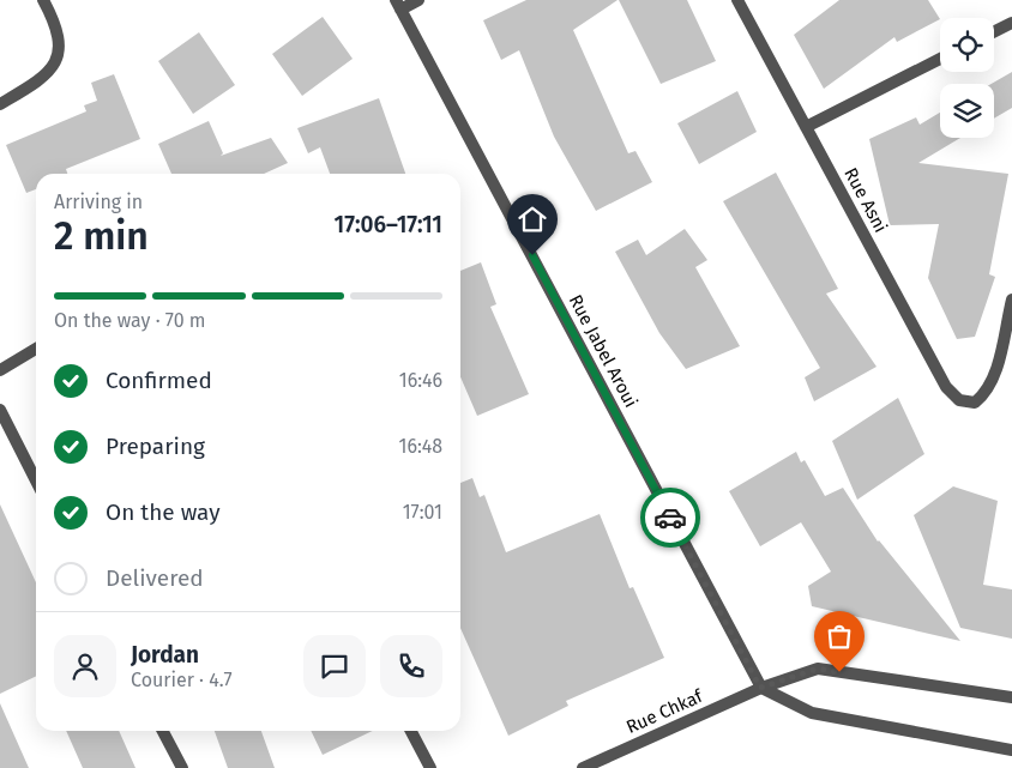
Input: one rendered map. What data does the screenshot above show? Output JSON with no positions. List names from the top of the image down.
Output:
{
  "streets": {
    "street": ["Rue Asni", "Rue Jabel Aroui", "Rue Chkaf"]
  },
  "crossings": [
    ["Rue Jabel Aroui", "Rue Chkaf"]
  ],
  "page": {
    "heading": ["2 min", "Arriving in", "17:06–17:11"],
    "panel": ["Jordan", "Courier · 4.7"],
    "bar": "On the way · 70 m",
    "list": [
      ["Confirmed", "16:46"],
      ["Preparing", "16:48"],
      ["On the way", "17:01"],
      "Delivered"
    ]
  }
}
